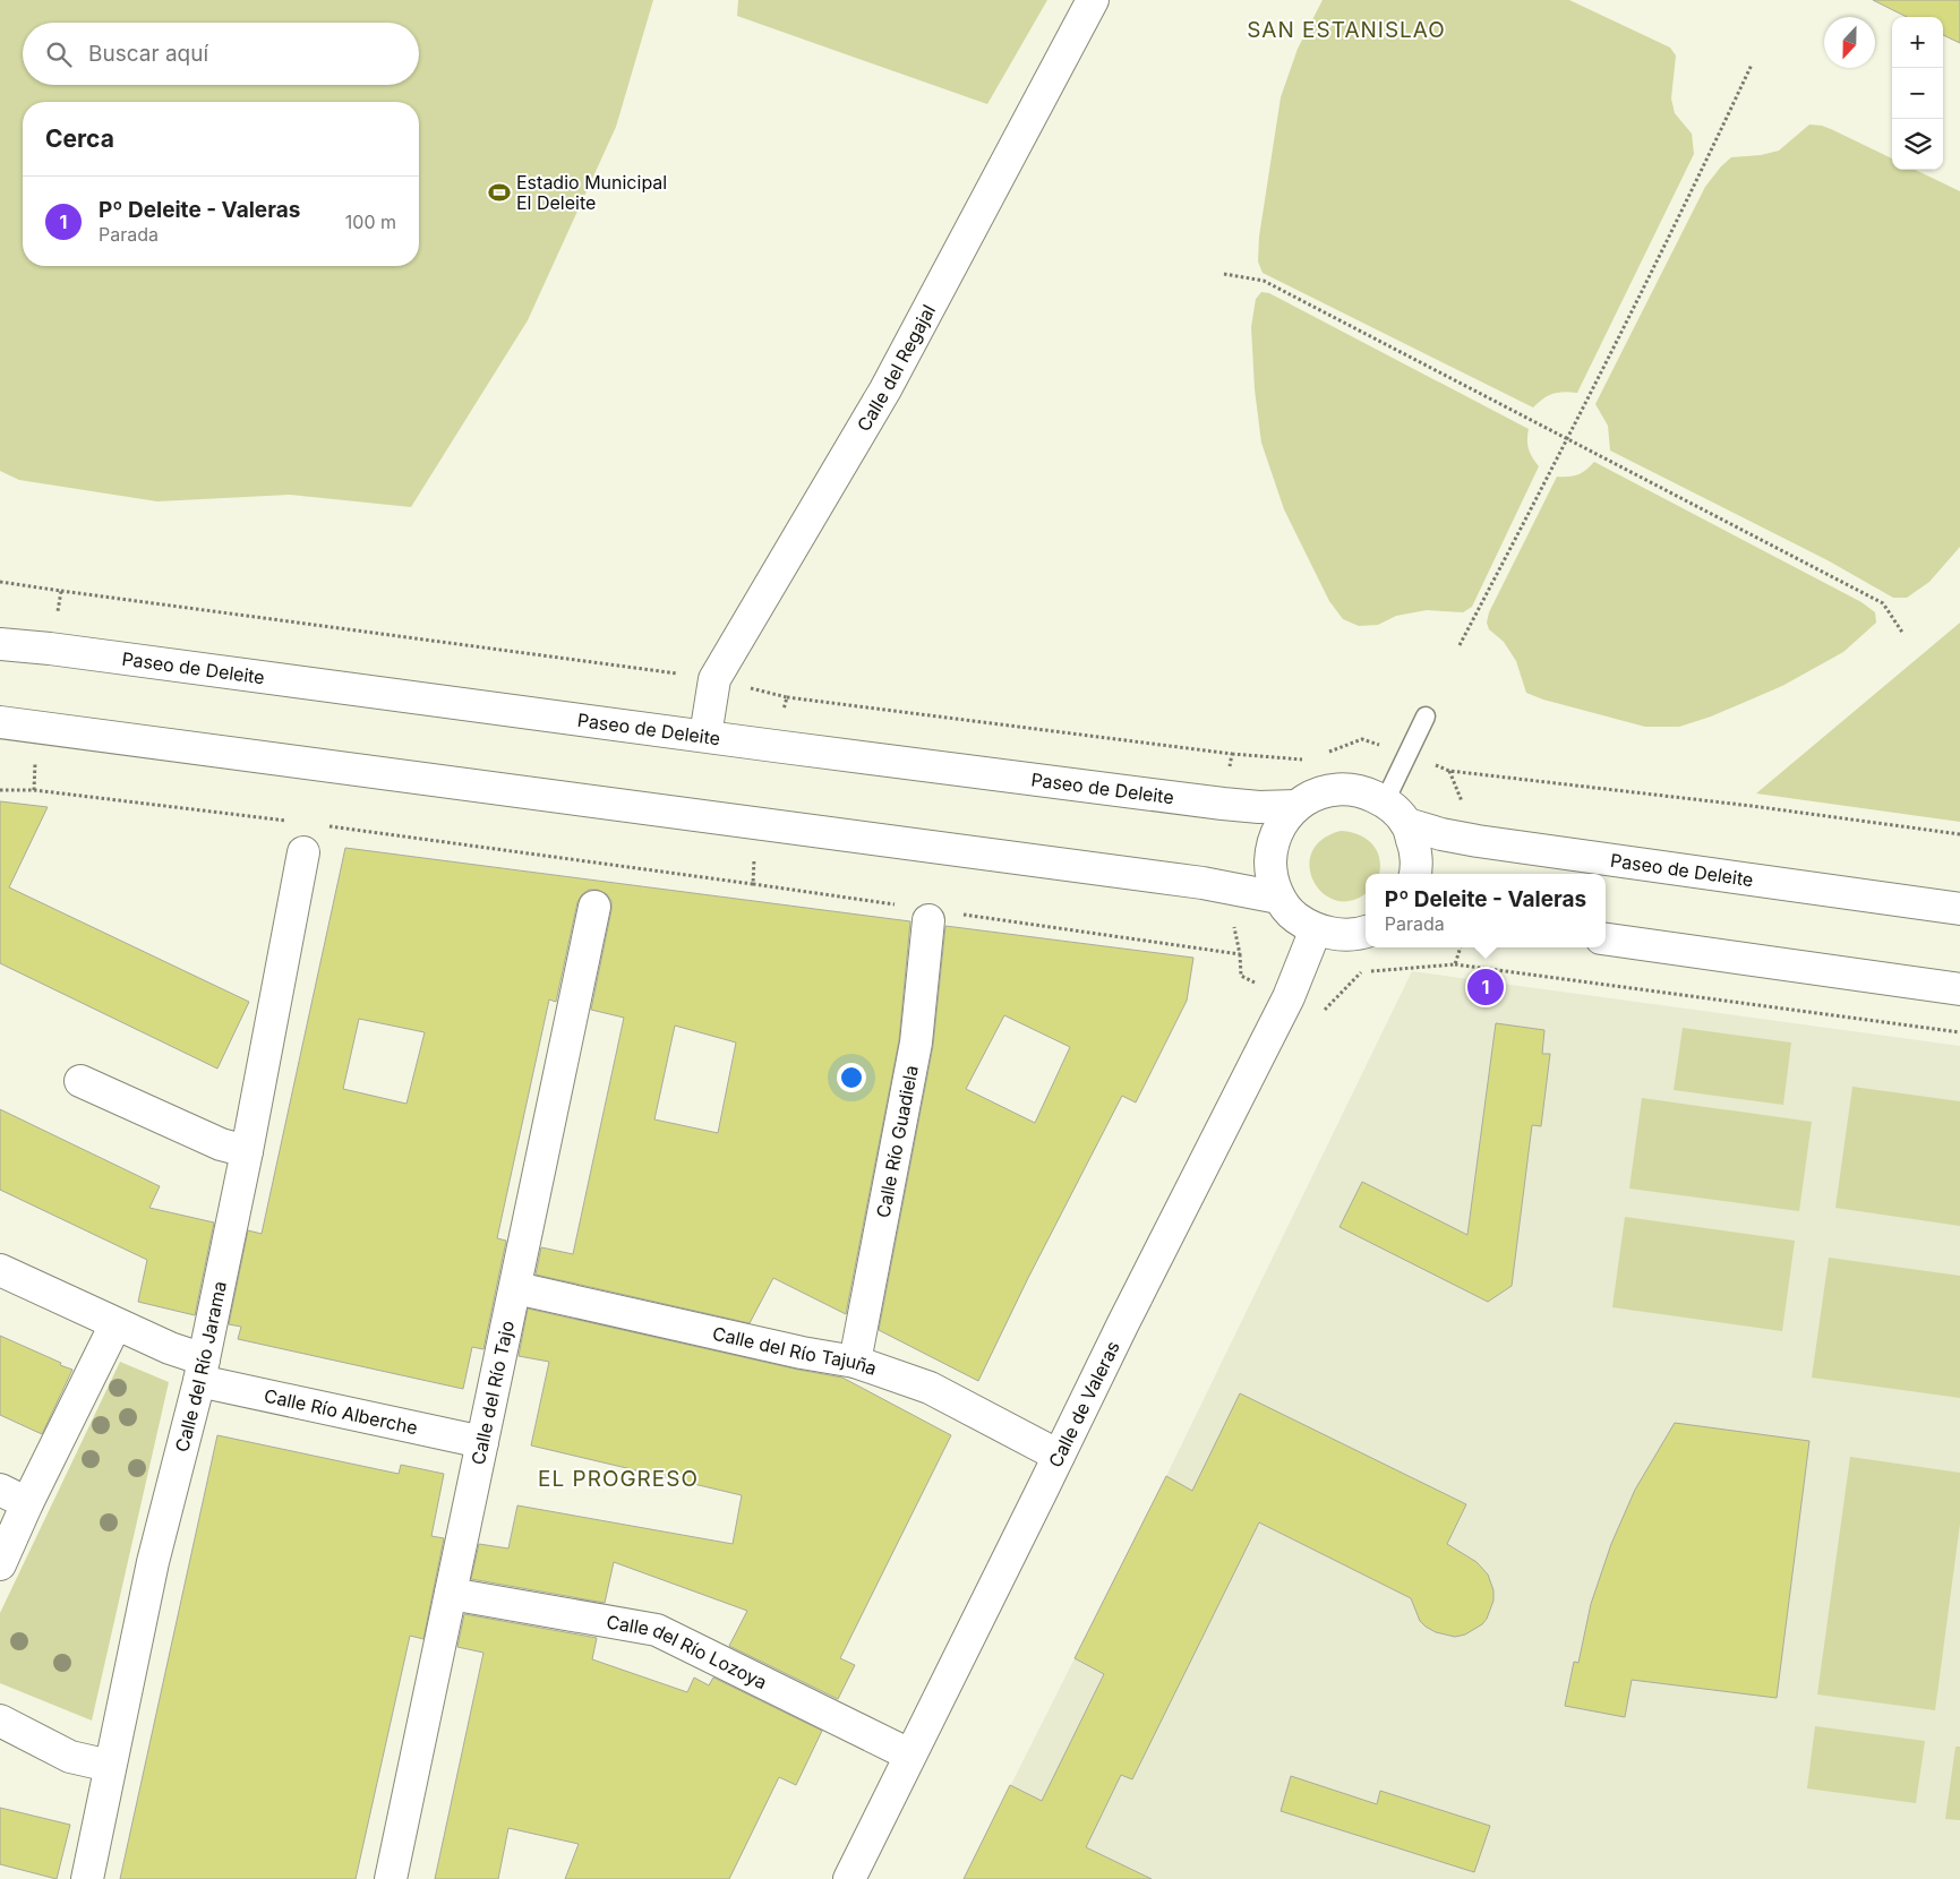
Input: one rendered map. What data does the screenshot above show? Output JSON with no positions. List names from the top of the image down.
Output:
{
  "streets": {
    "street": [
      "Calle del Regajal",
      "Paseo de Deleite",
      "Calle Río Guadiela",
      "Calle del Río Tajuña",
      "Calle del Río Jarama",
      "Calle del Río Tajo",
      "Calle de Valeras",
      "Calle Río Alberche",
      "Calle del Río Lozoya"
    ]
  },
  "crossings": [
    ["Calle del Regajal", "Paseo de Deleite"],
    ["Calle Río Guadiela", "Calle del Río Tajuña"],
    ["Calle del Río Tajuña", "Calle del Río Tajo"],
    ["Calle del Río Tajuña", "Calle de Valeras"],
    ["Calle del Río Jarama", "Calle Río Alberche"],
    ["Calle del Río Tajo", "Calle Río Alberche"],
    ["Calle del Río Tajo", "Calle del Río Lozoya"],
    ["Calle de Valeras", "Calle del Río Lozoya"]
  ],
  "districts": ["SAN ESTANISLAO", "EL PROGRESO"],
  "places": {
    "sports": ["Estadio Municipal El Deleite"]
  },
  "north": "bottom",
  "page": {
    "map_buttons": ["+", "−"],
    "search": "Buscar aquí",
    "heading": "Cerca",
    "list": [
      {
        "mark": "1",
        "name": "Pº Deleite - Valeras",
        "note": "Parada",
        "value": "100 m"
      }
    ],
    "popup": ["Pº Deleite - Valeras", "Parada"],
    "pins": "1"
  }
}
